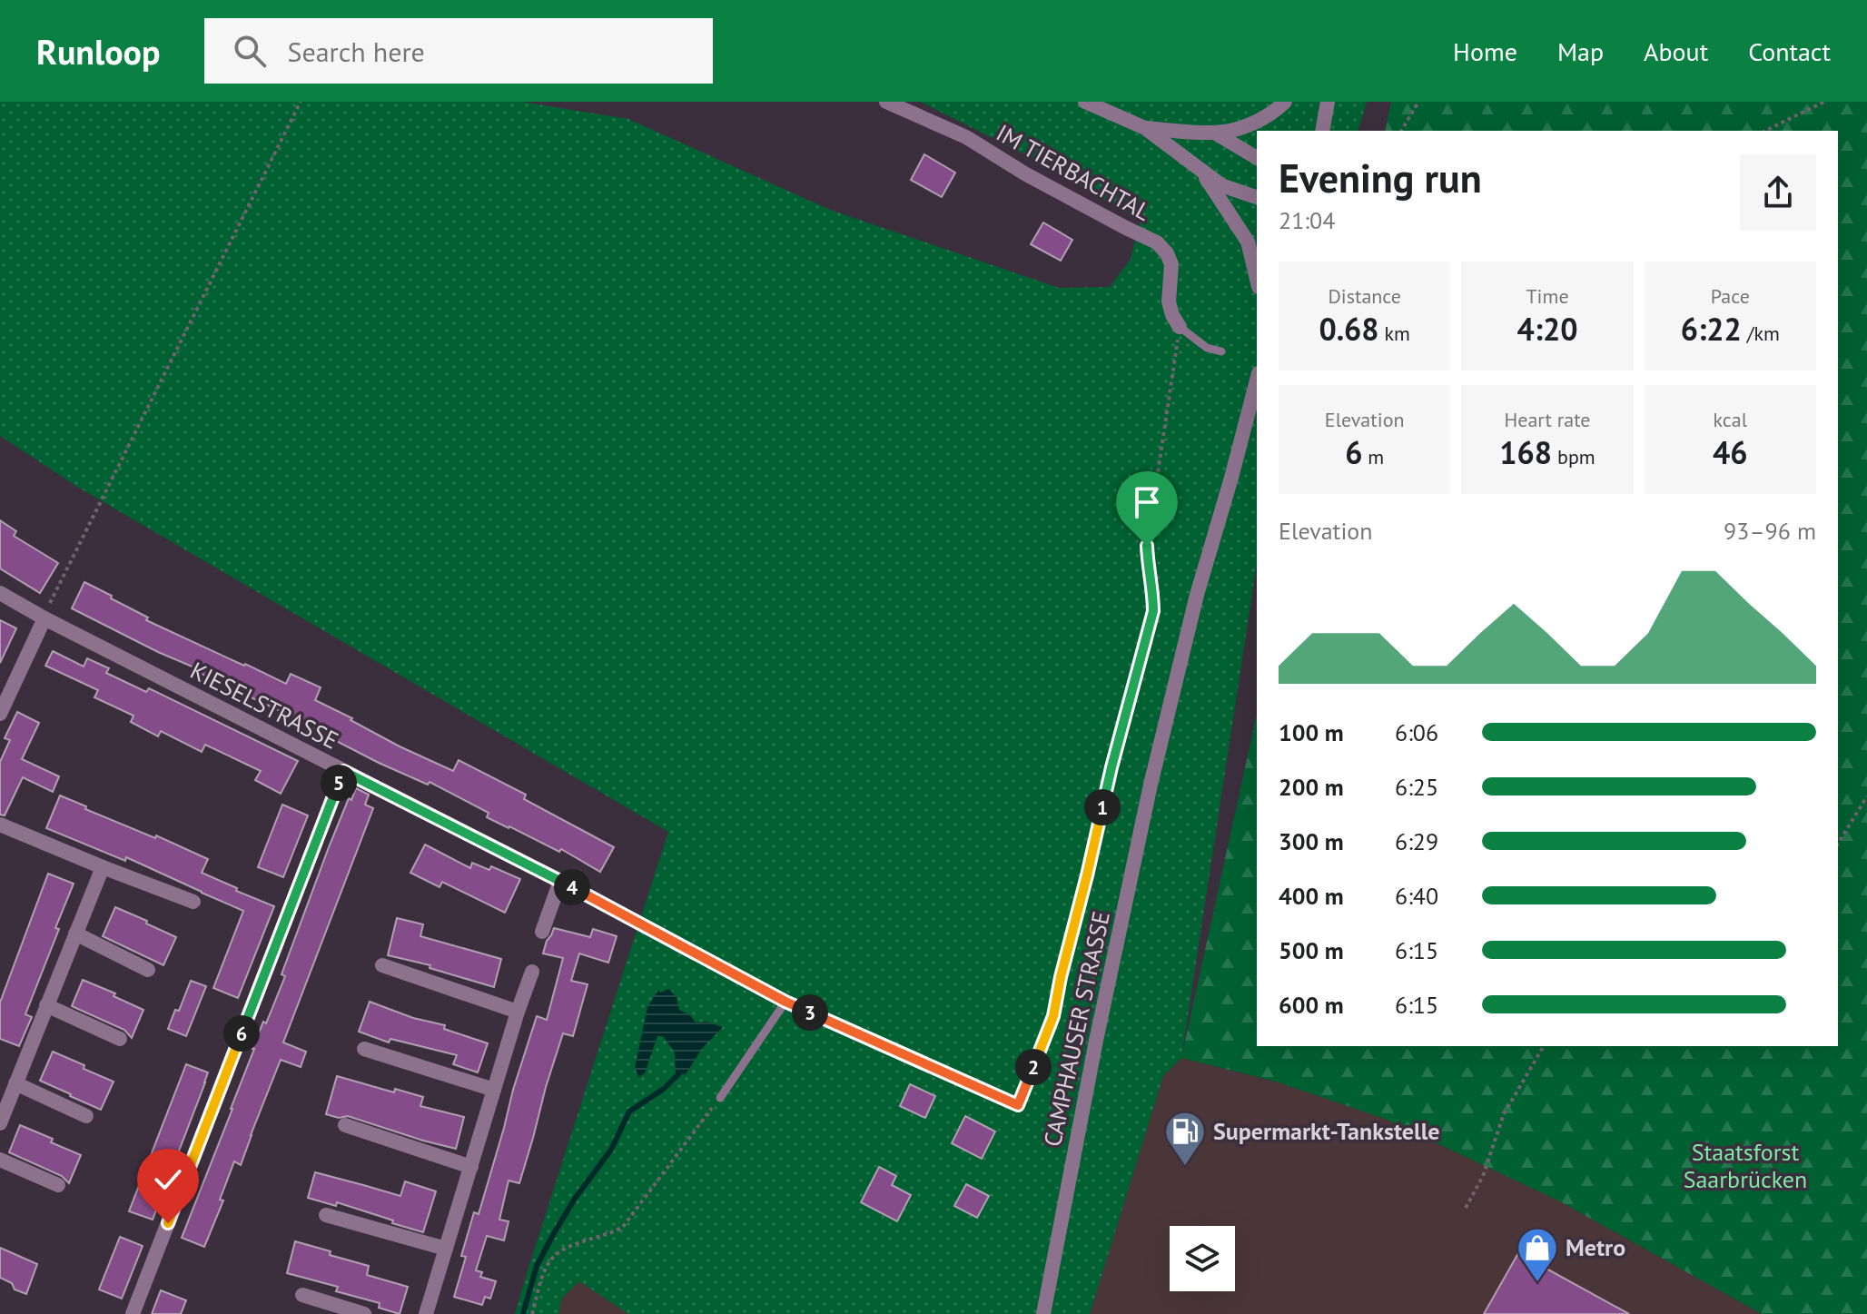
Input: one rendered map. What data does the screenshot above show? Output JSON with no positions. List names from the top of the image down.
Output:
{
  "streets": {
    "street": ["IM TIERBACHTAL", "KIESELSTRASSE", "CAMPHAUSER STRASSE"]
  },
  "parks": ["Staatsforst Saarbrücken"],
  "places": {
    "fuel station": ["Supermarkt-Tankstelle"],
    "shop": ["Metro"]
  },
  "page": {
    "header": "Runloop",
    "search": "Search here",
    "nav": [
      "Home",
      "Map",
      "About",
      "Contact"
    ],
    "heading": ["Evening run", "21:04"],
    "stats": [
      ["Distance", "0.68 km"],
      ["Time", "4:20"],
      ["Pace", "6:22 /km"],
      ["Elevation", "6 m"],
      ["Heart rate", "168 bpm"],
      ["kcal", "46"]
    ],
    "chart": ["Elevation", "93–96 m"],
    "list": [
      {
        "name": "100 m",
        "note": "6:06"
      },
      {
        "name": "200 m",
        "note": "6:25"
      },
      {
        "name": "300 m",
        "note": "6:29"
      },
      {
        "name": "400 m",
        "note": "6:40"
      },
      {
        "name": "500 m",
        "note": "6:15"
      },
      {
        "name": "600 m",
        "note": "6:15"
      }
    ],
    "pins": [
      "5",
      "1",
      "4",
      "3",
      "6",
      "2"
    ]
  }
}
